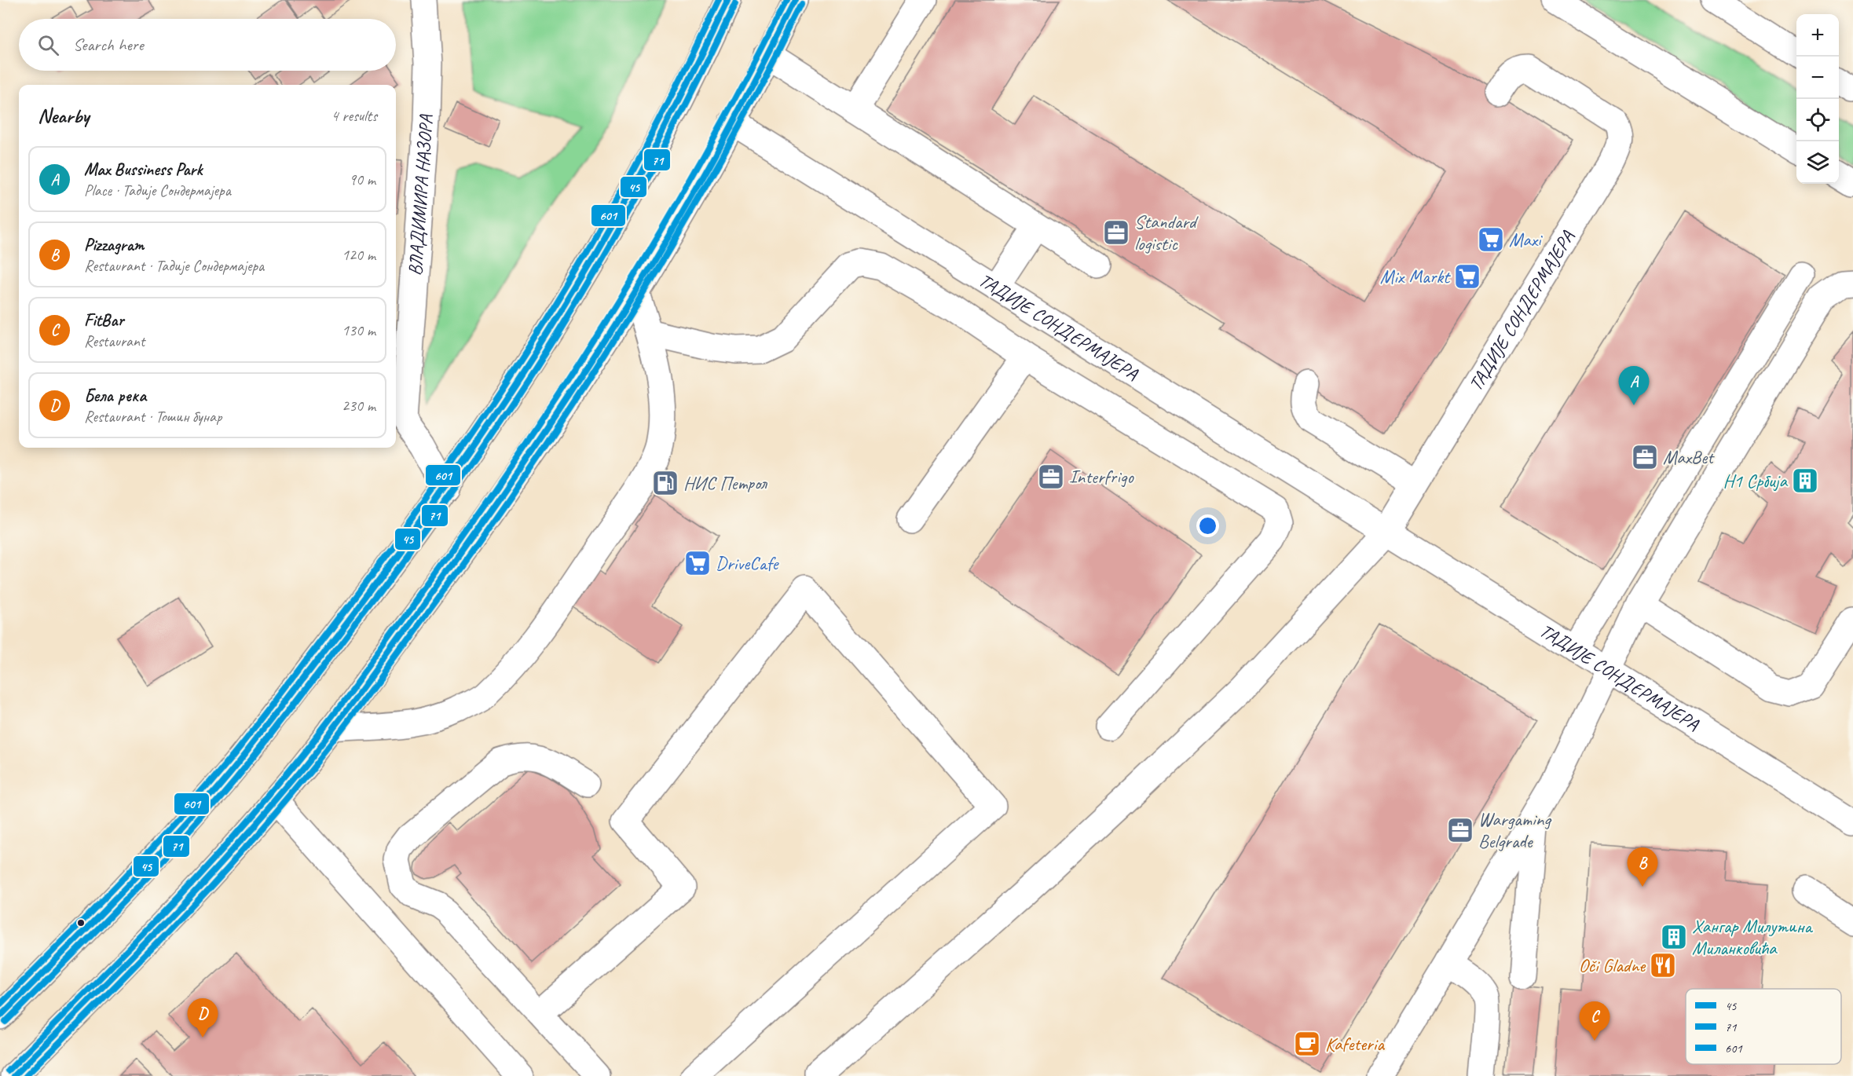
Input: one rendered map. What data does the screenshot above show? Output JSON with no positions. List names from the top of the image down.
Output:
{
  "streets": {
    "main road": ["ВЛАДИМИРА НАЗОРА", "ТАДИЈЕ СОНДЕРМАЈЕРА"]
  },
  "places": {
    "office": [
      "Standard logistic",
      "MaxBet",
      "Interfrigo",
      "Wargaming Belgrade"
    ],
    "supermarket": ["Maxi", "Mix Markt", "DriveCafe"],
    "building": ["Н1 Србија", "Хангар Милутина Миланковића"],
    "fuel station": ["НИС Петрол"],
    "restaurant": ["Oči Gladne"],
    "cafe": ["Kafeteria"]
  },
  "lines": ["transit line 45", "transit line 601", "transit line 71"],
  "legend": ["45", "71", "601"],
  "page": {
    "map_buttons": ["+", "−"],
    "search": "Search here",
    "heading": ["Nearby", "4 results"],
    "list": [
      {
        "mark": "A",
        "name": "Max Bussiness Park",
        "note": "Place · Тадије Сондермајера",
        "value": "90 m"
      },
      {
        "mark": "B",
        "name": "Pizzagram",
        "note": "Restaurant · Тадије Сондермајера",
        "value": "120 m"
      },
      {
        "mark": "C",
        "name": "FitBar",
        "note": "Restaurant",
        "value": "130 m"
      },
      {
        "mark": "D",
        "name": "Бела река",
        "note": "Restaurant · Тошин бунар",
        "value": "230 m"
      }
    ],
    "pins": [
      "A",
      "B",
      "D",
      "C"
    ]
  }
}
